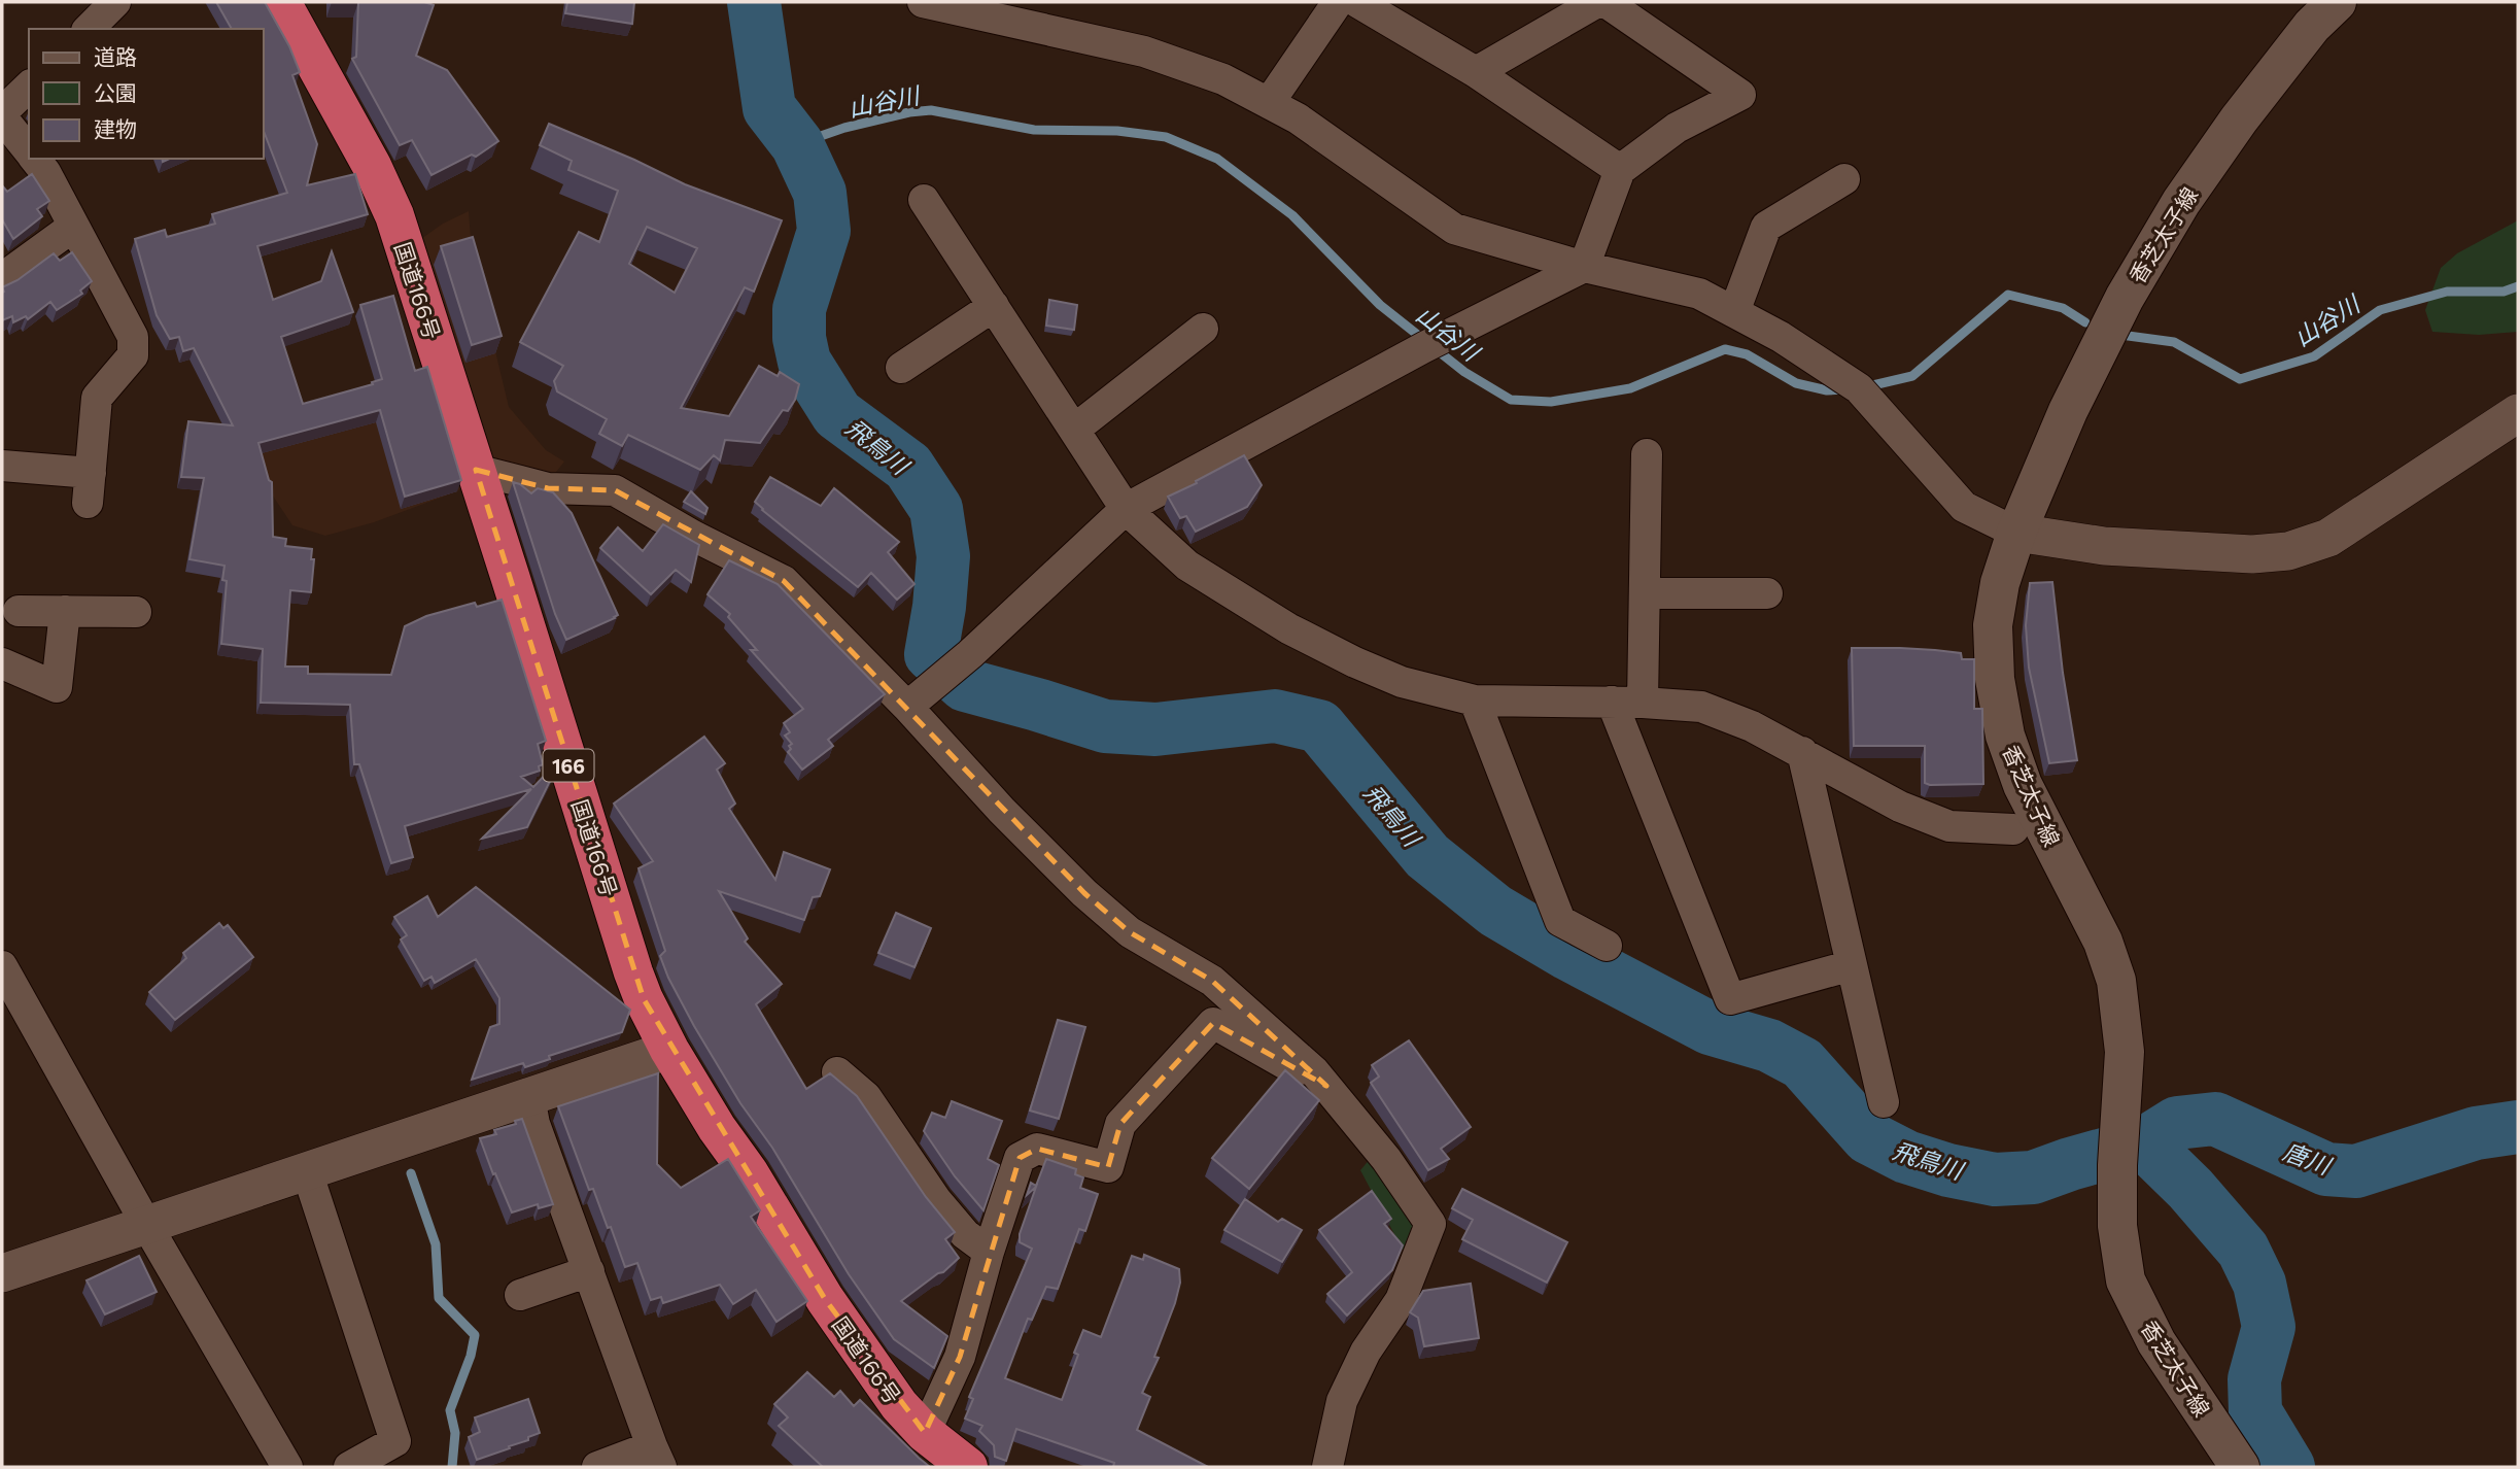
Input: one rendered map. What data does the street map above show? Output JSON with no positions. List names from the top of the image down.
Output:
{
  "streets": {
    "highway": ["国道166号", "166"],
    "main road": ["香芝太子線"]
  },
  "water": ["山谷川", "飛鳥川", "唐川"],
  "legend": ["道路", "公園", "建物"]
}
